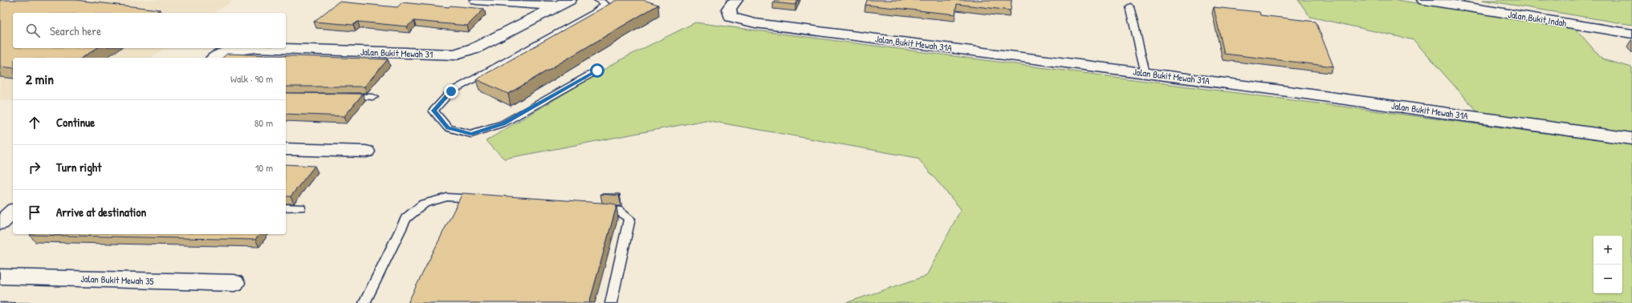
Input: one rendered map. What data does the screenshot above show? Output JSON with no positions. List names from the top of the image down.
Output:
{
  "streets": {
    "street": [
      "Jalan Bukit Indah",
      "Jalan Bukit Mewah 31A",
      "Jalan Bukit Mewah 31",
      "Jalan Bukit Mewah 35"
    ]
  },
  "page": {
    "search": "Search here",
    "heading": ["2 min", "Walk · 90 m"],
    "list": [
      ["Continue", "80 m"],
      ["Turn right", "10 m"],
      "Arrive at destination"
    ],
    "map_buttons": ["+", "−"]
  }
}
